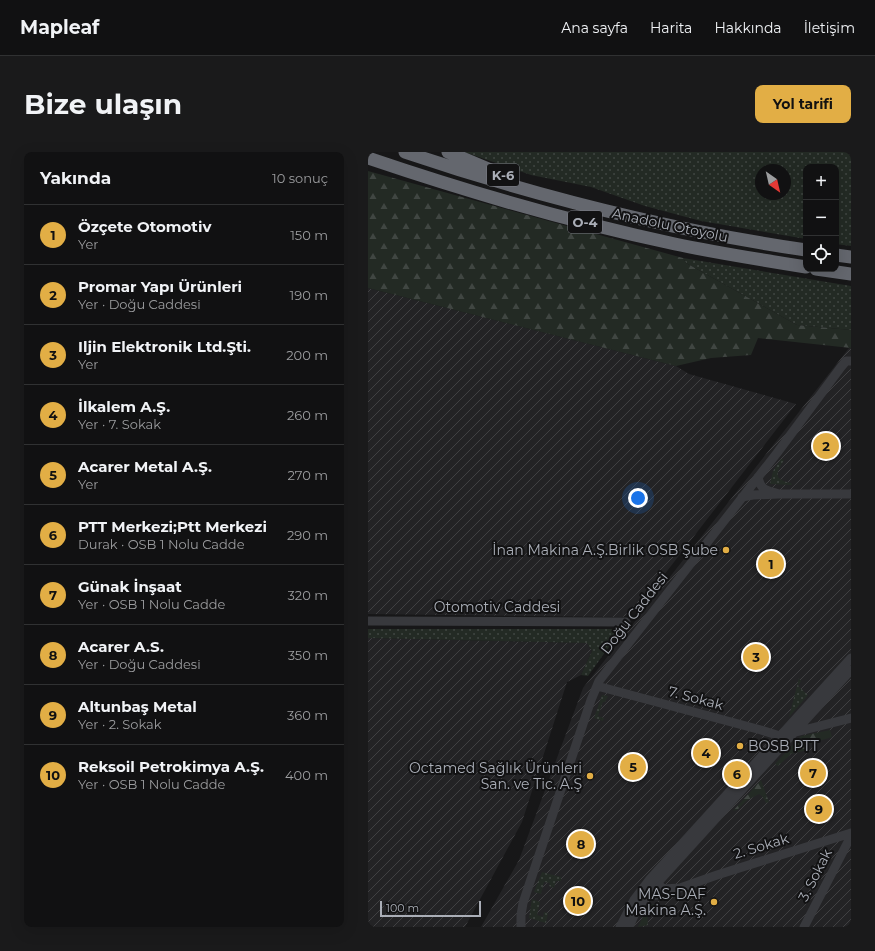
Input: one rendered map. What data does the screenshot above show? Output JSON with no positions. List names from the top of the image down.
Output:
{
  "streets": {
    "highway": ["K-6", "O-4", "Anadolu Otoyolu"],
    "street": [
      "Otomotiv Caddesi",
      "Doğu Caddesi",
      "7. Sokak",
      "2. Sokak",
      "3. Sokak"
    ]
  },
  "crossings": [
    ["K-6", "Anadolu Otoyolu"],
    ["Doğu Caddesi", "7. Sokak"]
  ],
  "places": [
    "İnan Makina A.Ş.Birlik OSB Şube",
    "BOSB PTT",
    "Octamed Sağlık Ürünleri San. ve Tic. A.Ş",
    "MAS-DAF Makina A.Ş."
  ],
  "scale_bar": "100 m",
  "north": "bottom right",
  "page": {
    "header": "Mapleaf",
    "nav": [
      "Ana sayfa",
      "Harita",
      "Hakkında",
      "İletişim"
    ],
    "buttons": "Yol tarifi",
    "title": "Bize ulaşın",
    "heading": ["Yakında", "10 sonuç"],
    "map_buttons": ["+", "−"],
    "list": [
      {
        "mark": "1",
        "name": "Özçete Otomotiv",
        "note": "Yer",
        "value": "150 m"
      },
      {
        "mark": "2",
        "name": "Promar Yapı Ürünleri",
        "note": "Yer · Doğu Caddesi",
        "value": "190 m"
      },
      {
        "mark": "3",
        "name": "Iljin Elektronik Ltd.Şti.",
        "note": "Yer",
        "value": "200 m"
      },
      {
        "mark": "4",
        "name": "İlkalem A.Ş.",
        "note": "Yer · 7. Sokak",
        "value": "260 m"
      },
      {
        "mark": "5",
        "name": "Acarer Metal A.Ş.",
        "note": "Yer",
        "value": "270 m"
      },
      {
        "mark": "6",
        "name": "PTT Merkezi;Ptt Merkezi",
        "note": "Durak · OSB 1 Nolu Cadde",
        "value": "290 m"
      },
      {
        "mark": "7",
        "name": "Günak İnşaat",
        "note": "Yer · OSB 1 Nolu Cadde",
        "value": "320 m"
      },
      {
        "mark": "8",
        "name": "Acarer A.S.",
        "note": "Yer · Doğu Caddesi",
        "value": "350 m"
      },
      {
        "mark": "9",
        "name": "Altunbaş Metal",
        "note": "Yer · 2. Sokak",
        "value": "360 m"
      },
      {
        "mark": "10",
        "name": "Reksoil Petrokimya A.Ş.",
        "note": "Yer · OSB 1 Nolu Cadde",
        "value": "400 m"
      }
    ],
    "pins": [
      "2",
      "1",
      "3",
      "4",
      "5",
      "7",
      "6",
      "9",
      "8",
      "10"
    ],
    "scale": "100 m"
  }
}
